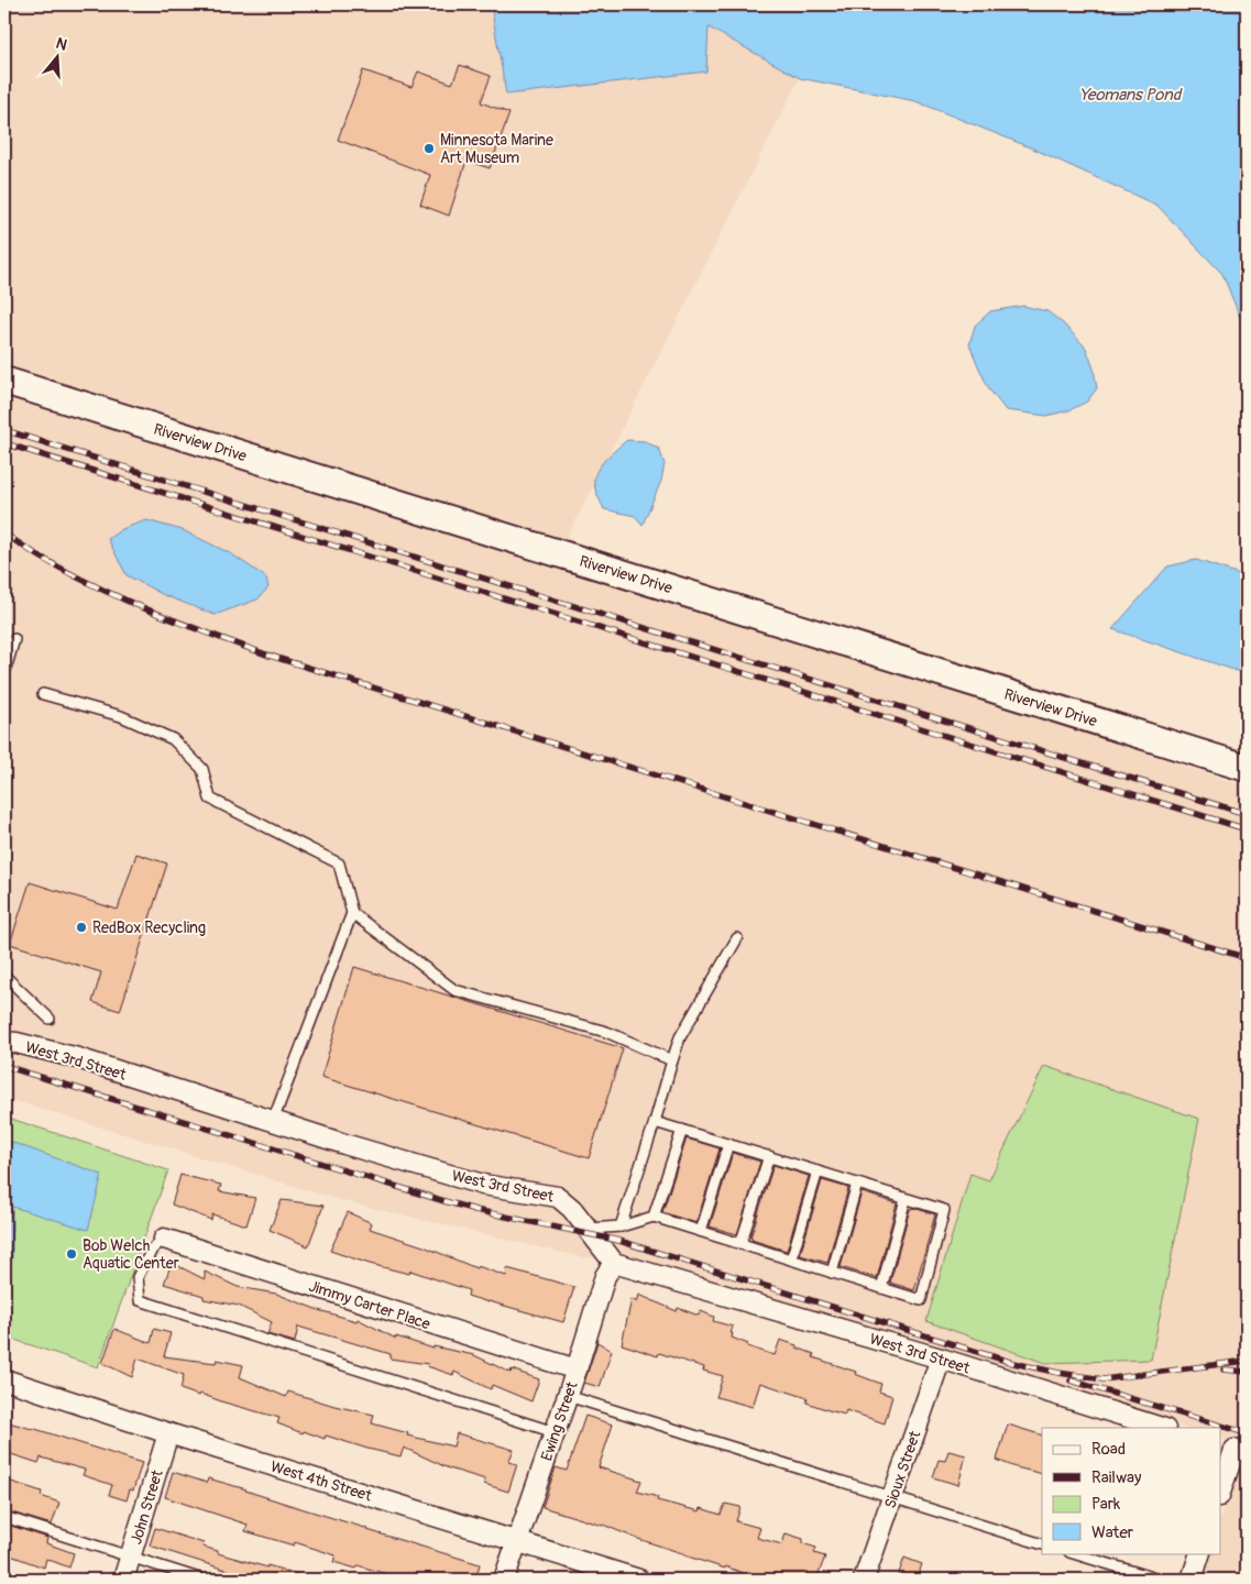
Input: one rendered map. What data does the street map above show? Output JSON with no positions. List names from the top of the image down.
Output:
{
  "streets": {
    "street": [
      "Riverview Drive",
      "West 3rd Street",
      "Jimmy Carter Place",
      "Ewing Street",
      "Sioux Street",
      "West 4th Street",
      "John Street"
    ]
  },
  "crossings": [
    ["West 3rd Street", "Ewing Street"],
    ["West 3rd Street", "Sioux Street"],
    ["Jimmy Carter Place", "Ewing Street"],
    ["Ewing Street", "West 4th Street"],
    ["West 4th Street", "John Street"]
  ],
  "water": ["Yeomans Pond"],
  "places": ["Minnesota Marine Art Museum", "RedBox Recycling", "Bob Welch Aquatic Center"],
  "legend": [
    "Road",
    "Railway",
    "Park",
    "Water"
  ],
  "north": "top"
}
